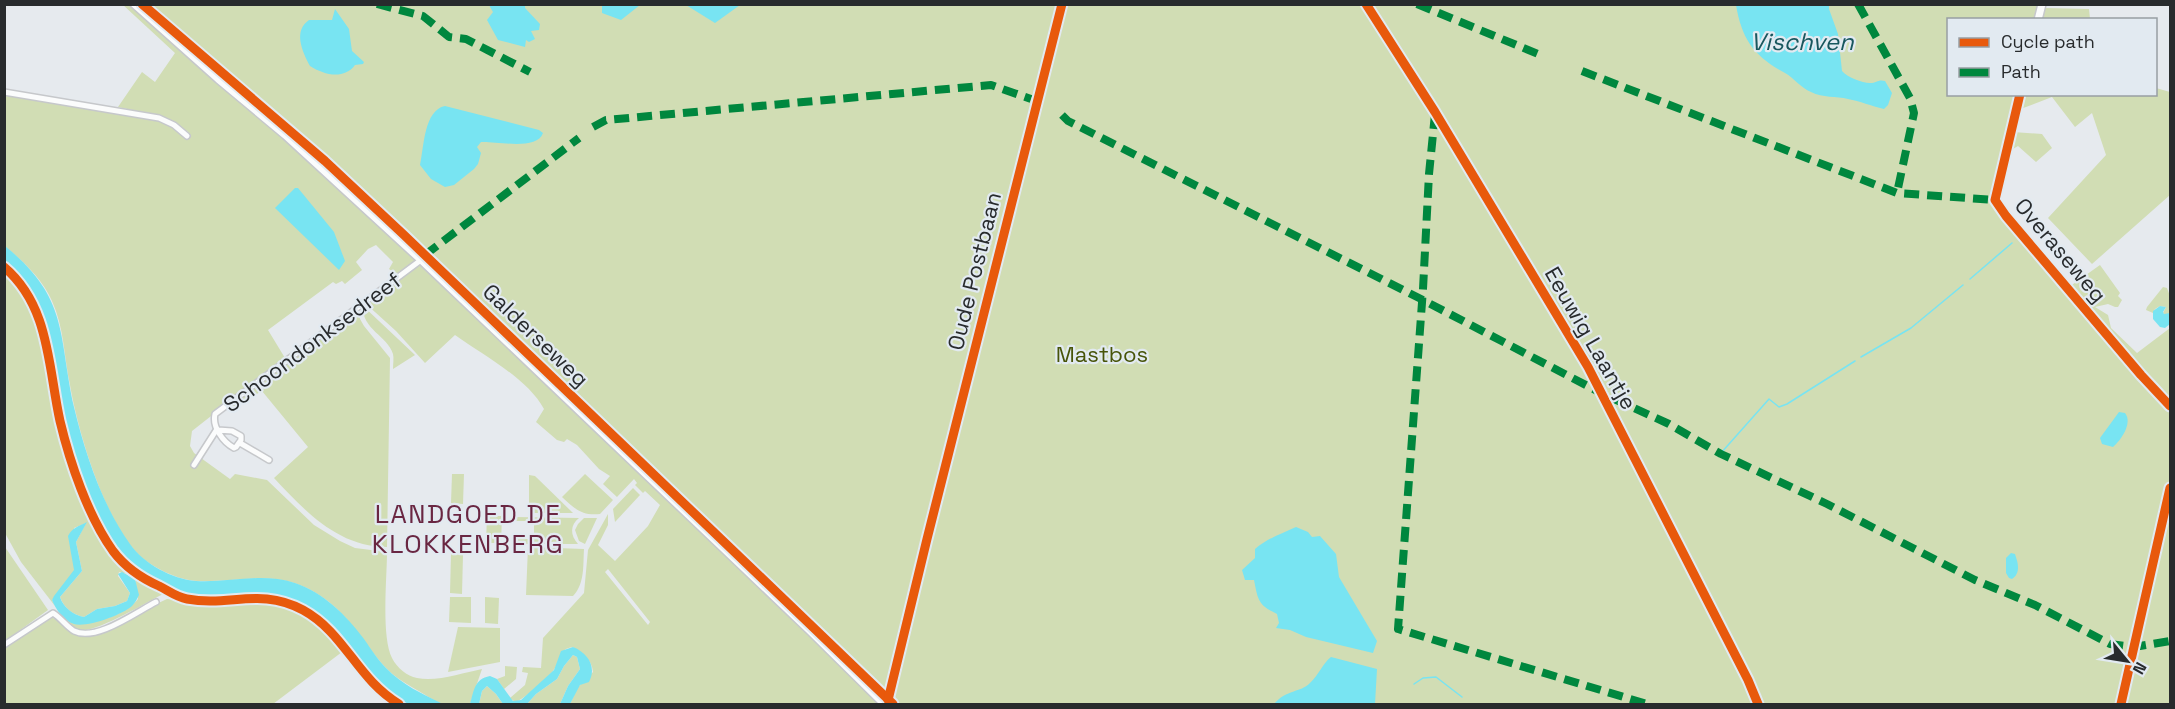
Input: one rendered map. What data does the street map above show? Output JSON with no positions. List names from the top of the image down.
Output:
{
  "streets": {
    "street": ["Overaseweg", "Galderseweg", "Schoondonksedreef"],
    "cycle path": ["Oude Postbaan", "Eeuwig Laantje"]
  },
  "crossings": [
    ["Galderseweg", "Schoondonksedreef"]
  ],
  "districts": ["LANDGOED DE KLOKKENBERG"],
  "water": ["Vischven"],
  "parks": ["Mastbos"],
  "legend": ["Cycle path", "Path"],
  "north": "bottom right"
}
